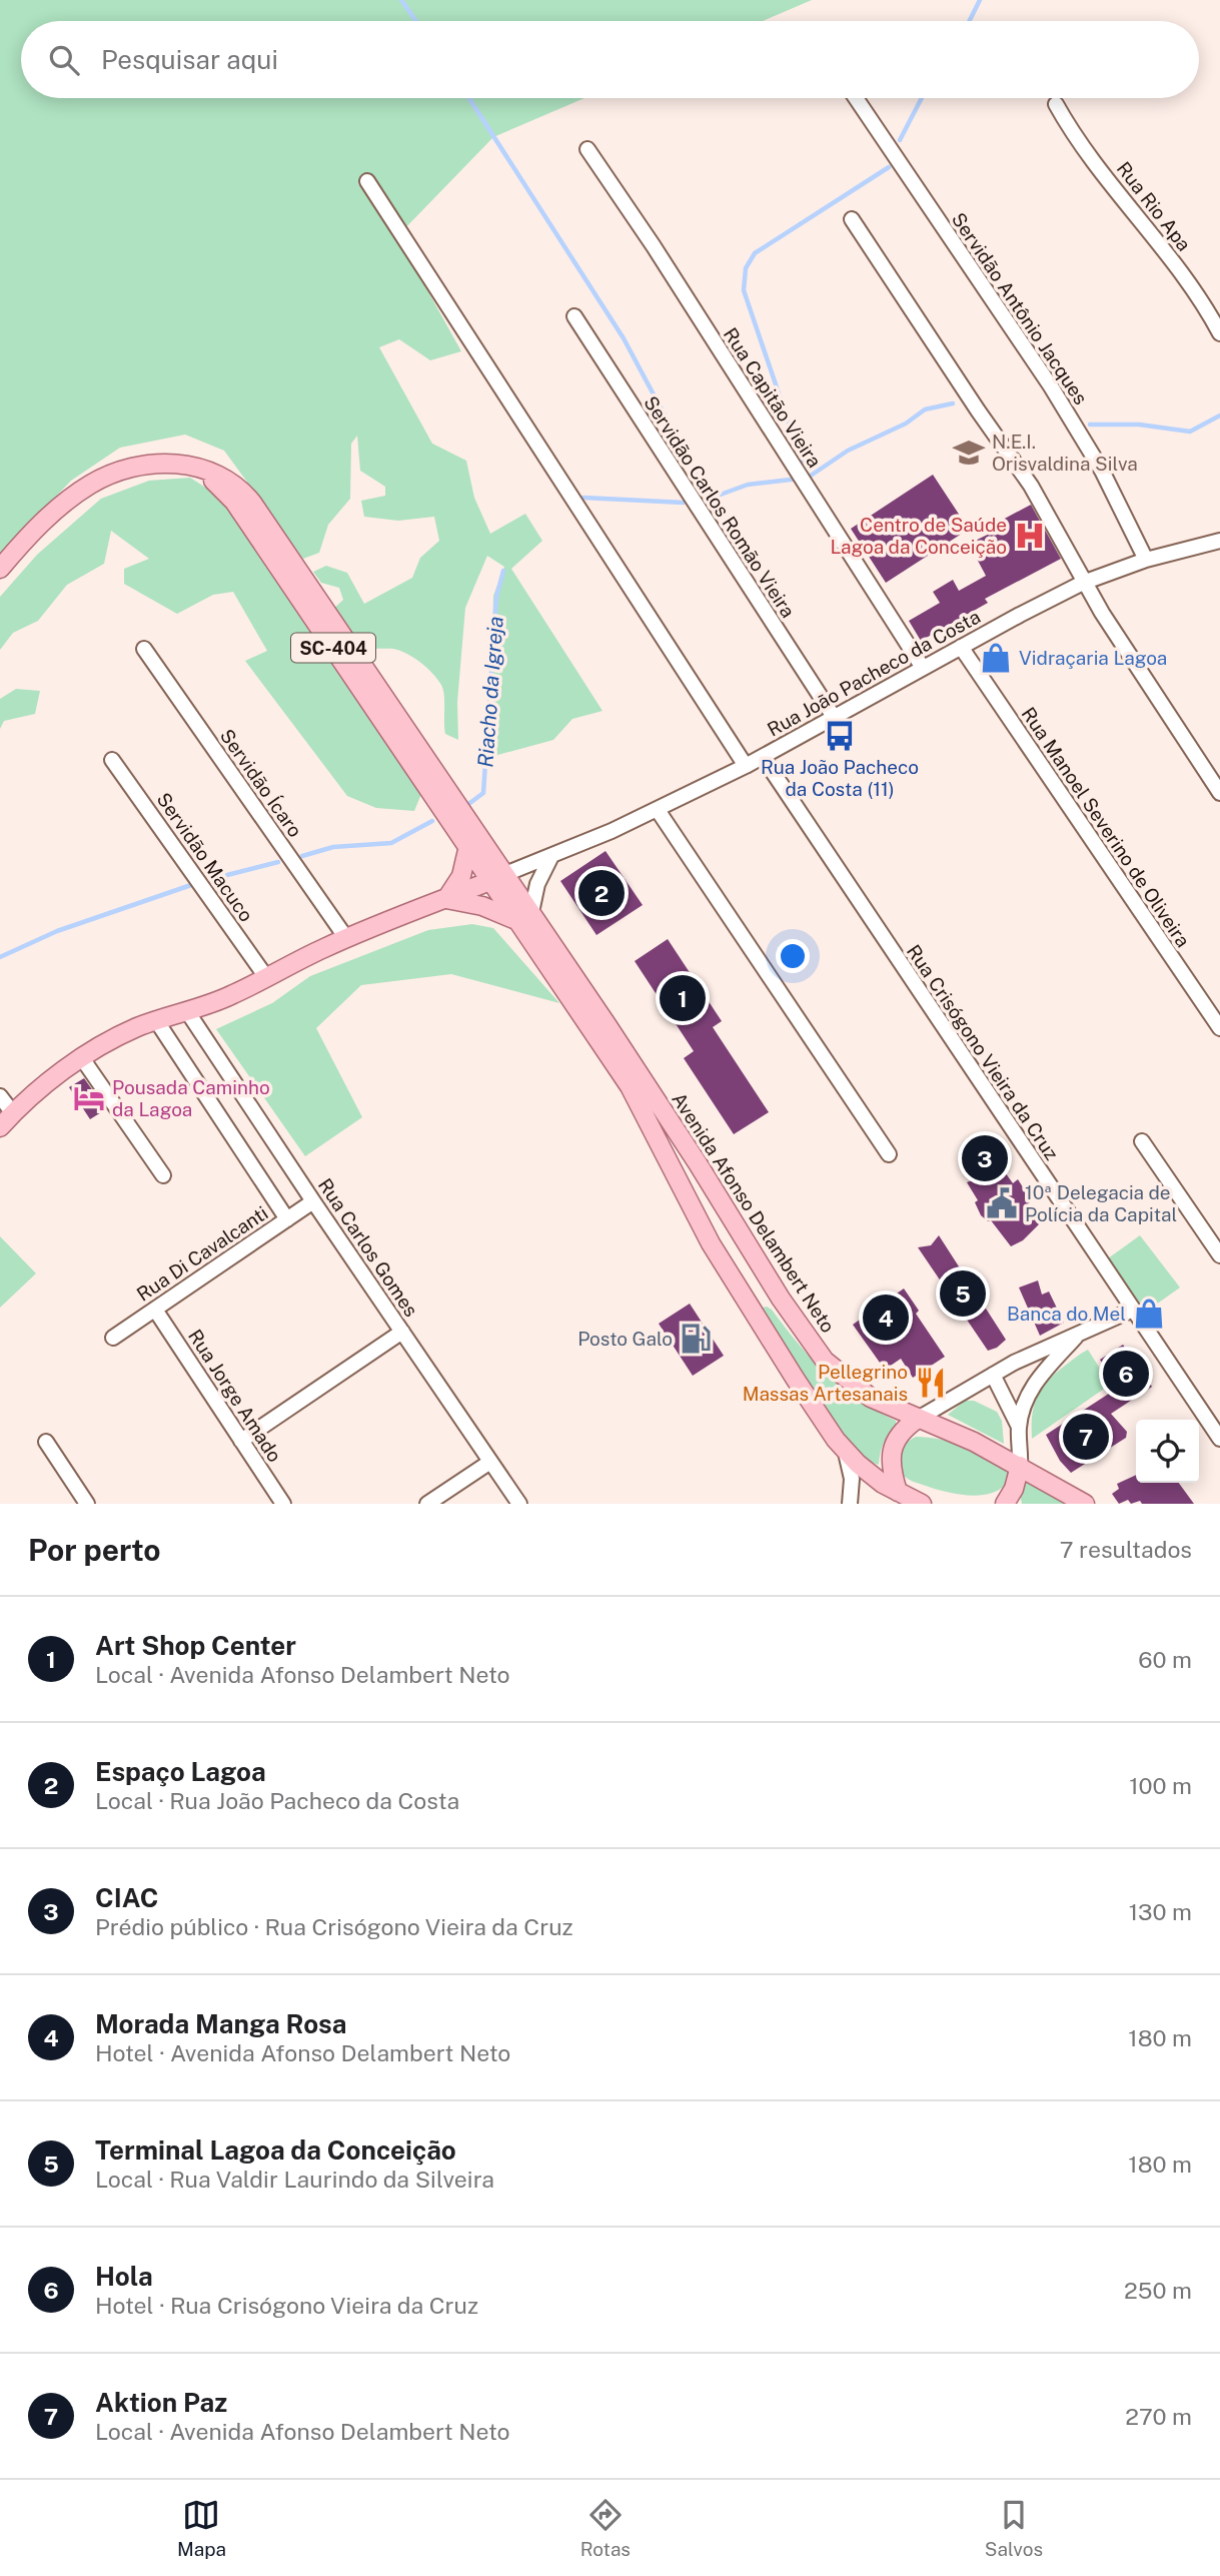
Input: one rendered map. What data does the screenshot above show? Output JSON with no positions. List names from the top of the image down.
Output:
{
  "streets": {
    "main road": ["SC-404", "Avenida Afonso Delambert Neto"],
    "street": [
      "Rua Rio Apa",
      "Servidão Antônio Jacques",
      "Rua Capitão Vieira",
      "Servidão Carlos Romão Vieira",
      "Rua João Pacheco da Costa",
      "Servidão Ícaro",
      "Rua Manoel Severino de Oliveira",
      "Servidão Macuco",
      "Rua Crisógono Vieira da Cruz",
      "Rua Carlos Gomes",
      "Rua Di Cavalcanti",
      "Rua Jorge Amado"
    ]
  },
  "crossings": [
    ["Servidão Antônio Jacques", "Rua João Pacheco da Costa"],
    ["Rua Capitão Vieira", "Rua João Pacheco da Costa"],
    ["Servidão Carlos Romão Vieira", "Rua João Pacheco da Costa"],
    ["SC-404", "Rua João Pacheco da Costa"],
    ["SC-404", "Avenida Afonso Delambert Neto"],
    ["Rua João Pacheco da Costa", "Rua Manoel Severino de Oliveira"],
    ["Rua João Pacheco da Costa", "Rua Crisógono Vieira da Cruz"],
    ["Rua João Pacheco da Costa", "Avenida Afonso Delambert Neto"],
    ["Rua Carlos Gomes", "Rua Di Cavalcanti"],
    ["Rua Di Cavalcanti", "Rua Jorge Amado"]
  ],
  "water": ["Riacho da Igreja"],
  "places": {
    "school or university": ["N.E.I. Orisvaldina Silva"],
    "hospital": ["Centro de Saúde Lagoa da Conceição"],
    "shop": ["Vidraçaria Lagoa", "Banca do Mel"],
    "bus stop": ["Rua João Pacheco da Costa (11)"],
    "hotel": ["Pousada Caminho da Lagoa"],
    "public building": ["10ª Delegacia de Polícia da Capital"],
    "fuel station": ["Posto Galo"],
    "restaurant": ["Pellegrino Massas Artesanais"]
  },
  "page": {
    "search": "Pesquisar aqui",
    "pins": [
      "2",
      "1",
      "3",
      "5",
      "4",
      "6",
      "7"
    ],
    "heading": ["Por perto", "7 resultados"],
    "list": [
      {
        "mark": "1",
        "name": "Art Shop Center",
        "note": "Local · Avenida Afonso Delambert Neto",
        "value": "60 m"
      },
      {
        "mark": "2",
        "name": "Espaço Lagoa",
        "note": "Local · Rua João Pacheco da Costa",
        "value": "100 m"
      },
      {
        "mark": "3",
        "name": "CIAC",
        "note": "Prédio público · Rua Crisógono Vieira da Cruz",
        "value": "130 m"
      },
      {
        "mark": "4",
        "name": "Morada Manga Rosa",
        "note": "Hotel · Avenida Afonso Delambert Neto",
        "value": "180 m"
      },
      {
        "mark": "5",
        "name": "Terminal Lagoa da Conceição",
        "note": "Local · Rua Valdir Laurindo da Silveira",
        "value": "180 m"
      },
      {
        "mark": "6",
        "name": "Hola",
        "note": "Hotel · Rua Crisógono Vieira da Cruz",
        "value": "250 m"
      },
      {
        "mark": "7",
        "name": "Aktion Paz",
        "note": "Local · Avenida Afonso Delambert Neto",
        "value": "270 m"
      }
    ],
    "nav": ["Mapa", "Rotas", "Salvos"]
  }
}
